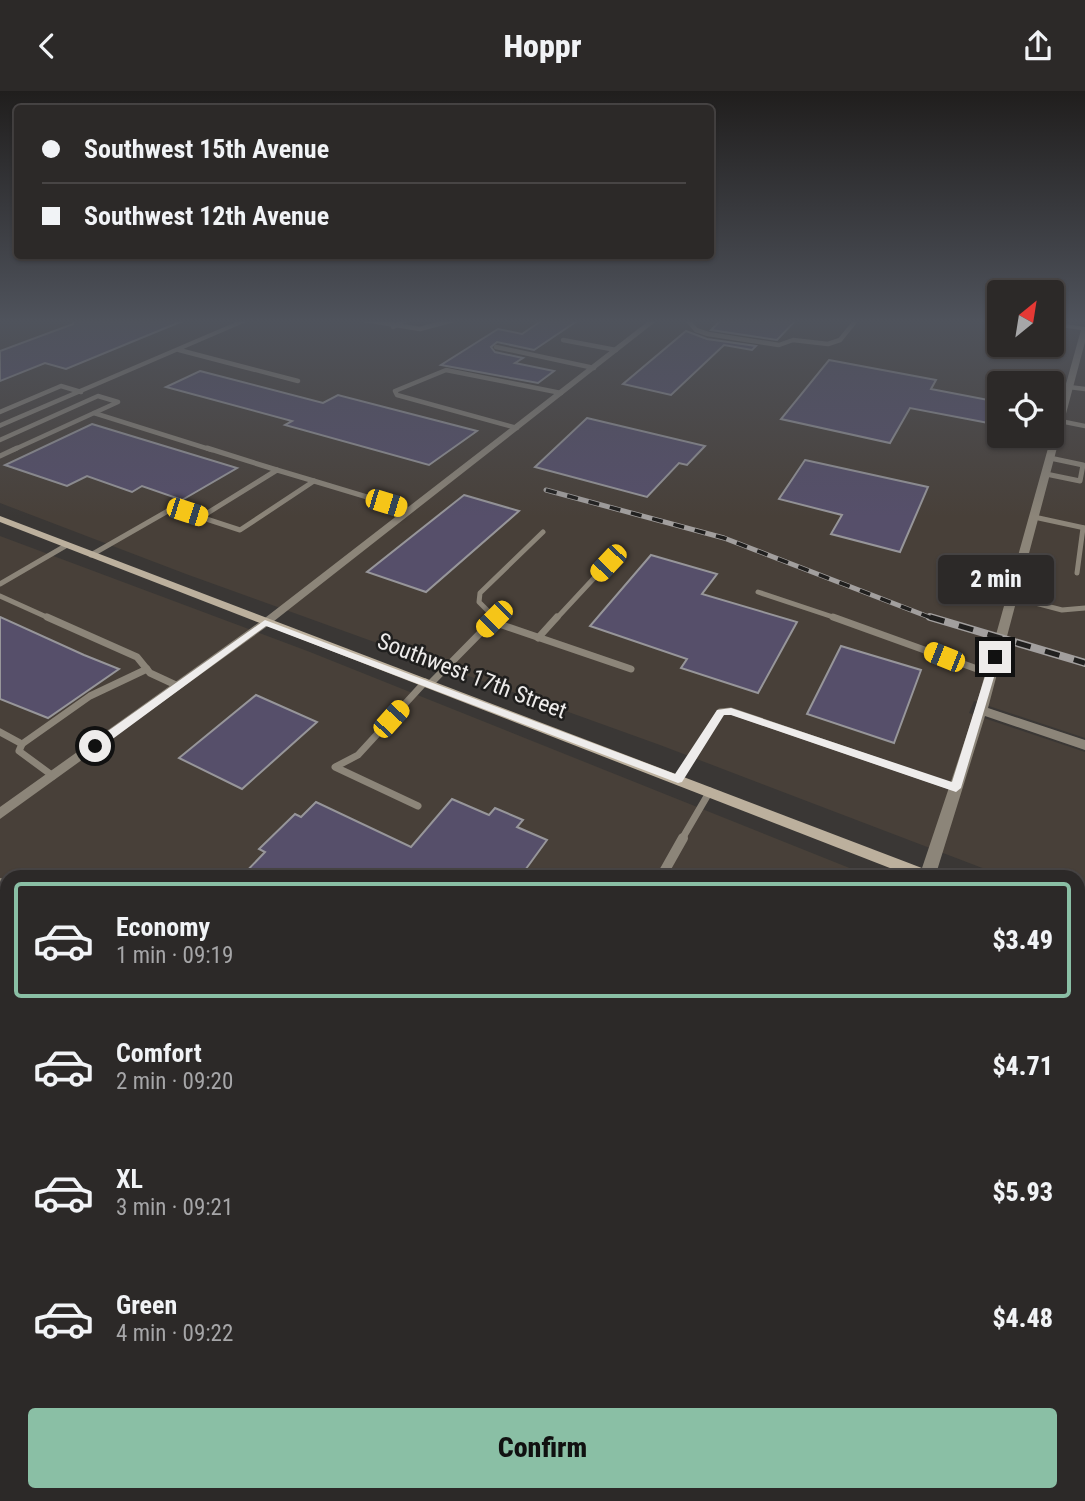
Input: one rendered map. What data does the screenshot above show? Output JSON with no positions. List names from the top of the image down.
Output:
{
  "streets": {
    "main road": ["Southwest 17th Street"]
  },
  "north": "top right",
  "page": {
    "header": "Hoppr",
    "banner": ["Southwest 15th Avenue", "Southwest 12th Avenue"],
    "bubble": "2 min",
    "list": [
      {
        "name": "Economy",
        "note": "1 min · 09:19",
        "value": "$3.49"
      },
      {
        "name": "Comfort",
        "note": "2 min · 09:20",
        "value": "$4.71"
      },
      {
        "name": "XL",
        "note": "3 min · 09:21",
        "value": "$5.93"
      },
      {
        "name": "Green",
        "note": "4 min · 09:22",
        "value": "$4.48"
      }
    ],
    "buttons": "Confirm"
  }
}
